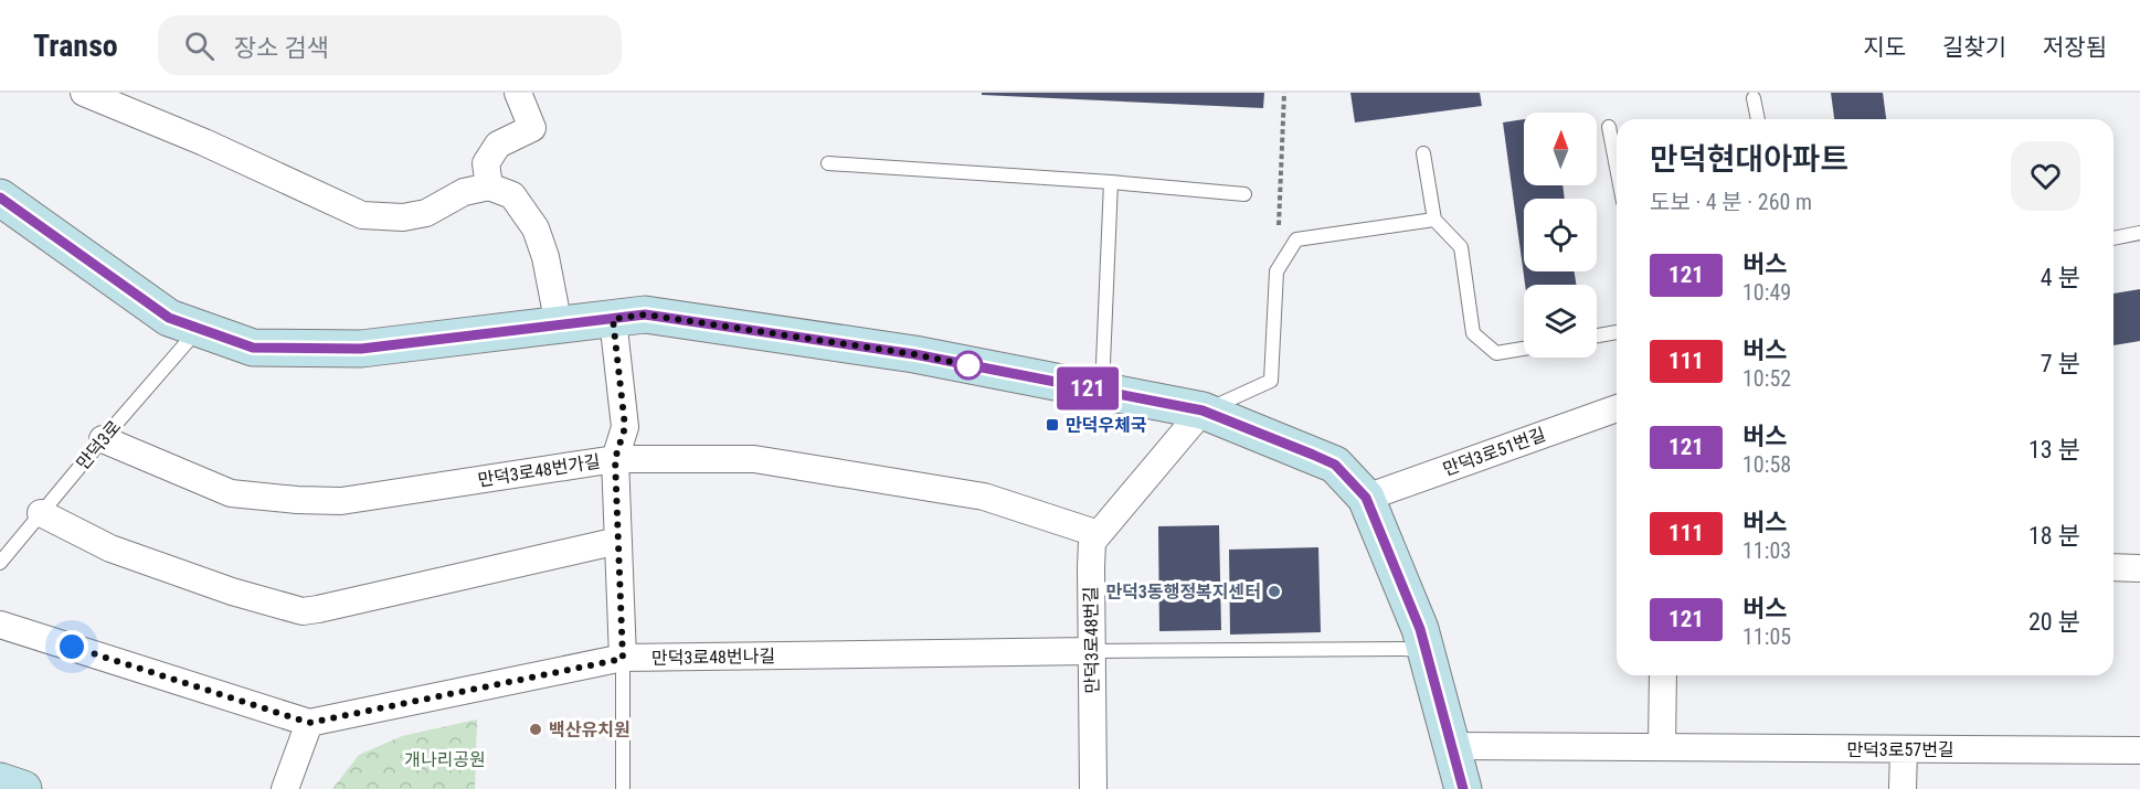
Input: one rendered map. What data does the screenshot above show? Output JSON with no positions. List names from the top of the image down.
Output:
{
  "streets": {
    "street": [
      "만덕3로51번길",
      "만덕3로48번가길",
      "만덕3로48번길",
      "만덕3로48번나길",
      "만덕3로57번길"
    ],
    "lane": ["만덕3로"]
  },
  "crossings": [
    ["만덕3로", "만덕3로48번가길"],
    ["만덕3로48번가길", "만덕3로48번길"],
    ["만덕3로48번길", "만덕3로48번나길"]
  ],
  "parks": ["개나리공원"],
  "places": {
    "transit": ["만덕우체국"],
    "other": ["만덕3동행정복지센터", "백산유치원"]
  },
  "lines": ["bus line 121"],
  "north": "top",
  "page": {
    "header": "Transo",
    "search": "장소 검색",
    "nav": ["지도", "길찾기", "저장됨"],
    "on_map": "121",
    "heading": ["만덕현대아파트", "도보 · 4 분 · 260 m"],
    "list": [
      {
        "mark": "121",
        "name": "버스",
        "note": "10:49",
        "value": "4 분"
      },
      {
        "mark": "111",
        "name": "버스",
        "note": "10:52",
        "value": "7 분"
      },
      {
        "mark": "121",
        "name": "버스",
        "note": "10:58",
        "value": "13 분"
      },
      {
        "mark": "111",
        "name": "버스",
        "note": "11:03",
        "value": "18 분"
      },
      {
        "mark": "121",
        "name": "버스",
        "note": "11:05",
        "value": "20 분"
      }
    ]
  }
}
